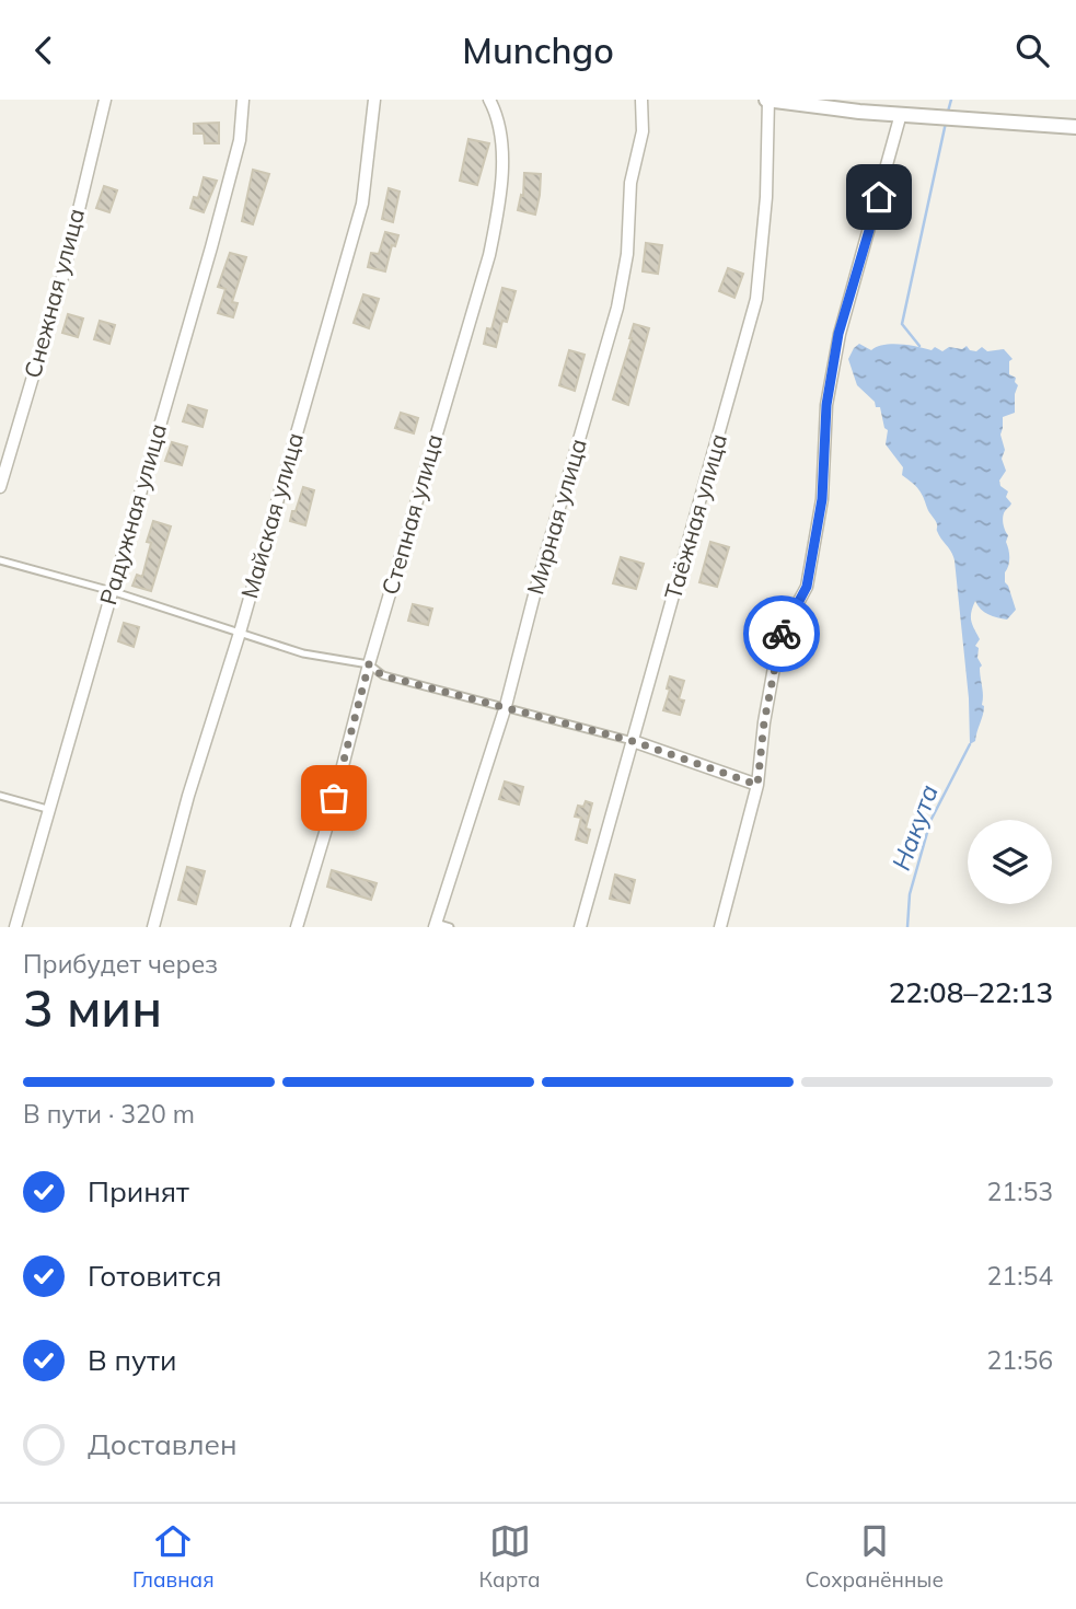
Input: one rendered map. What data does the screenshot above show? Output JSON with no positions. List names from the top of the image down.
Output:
{
  "streets": {
    "street": [
      "Снежная улица",
      "Радужная улица",
      "Степная улица",
      "Майская улица",
      "Мирная улица",
      "Таёжная улица"
    ]
  },
  "water": ["Накута"],
  "page": {
    "header": "Munchgo",
    "heading": ["3 мин", "Прибудет через", "22:08–22:13"],
    "bar": "В пути · 320 m",
    "list": [
      ["Принят", "21:53"],
      ["Готовится", "21:54"],
      ["В пути", "21:56"],
      "Доставлен"
    ],
    "tabs": ["Главная", "Карта", "Сохранённые"]
  }
}
